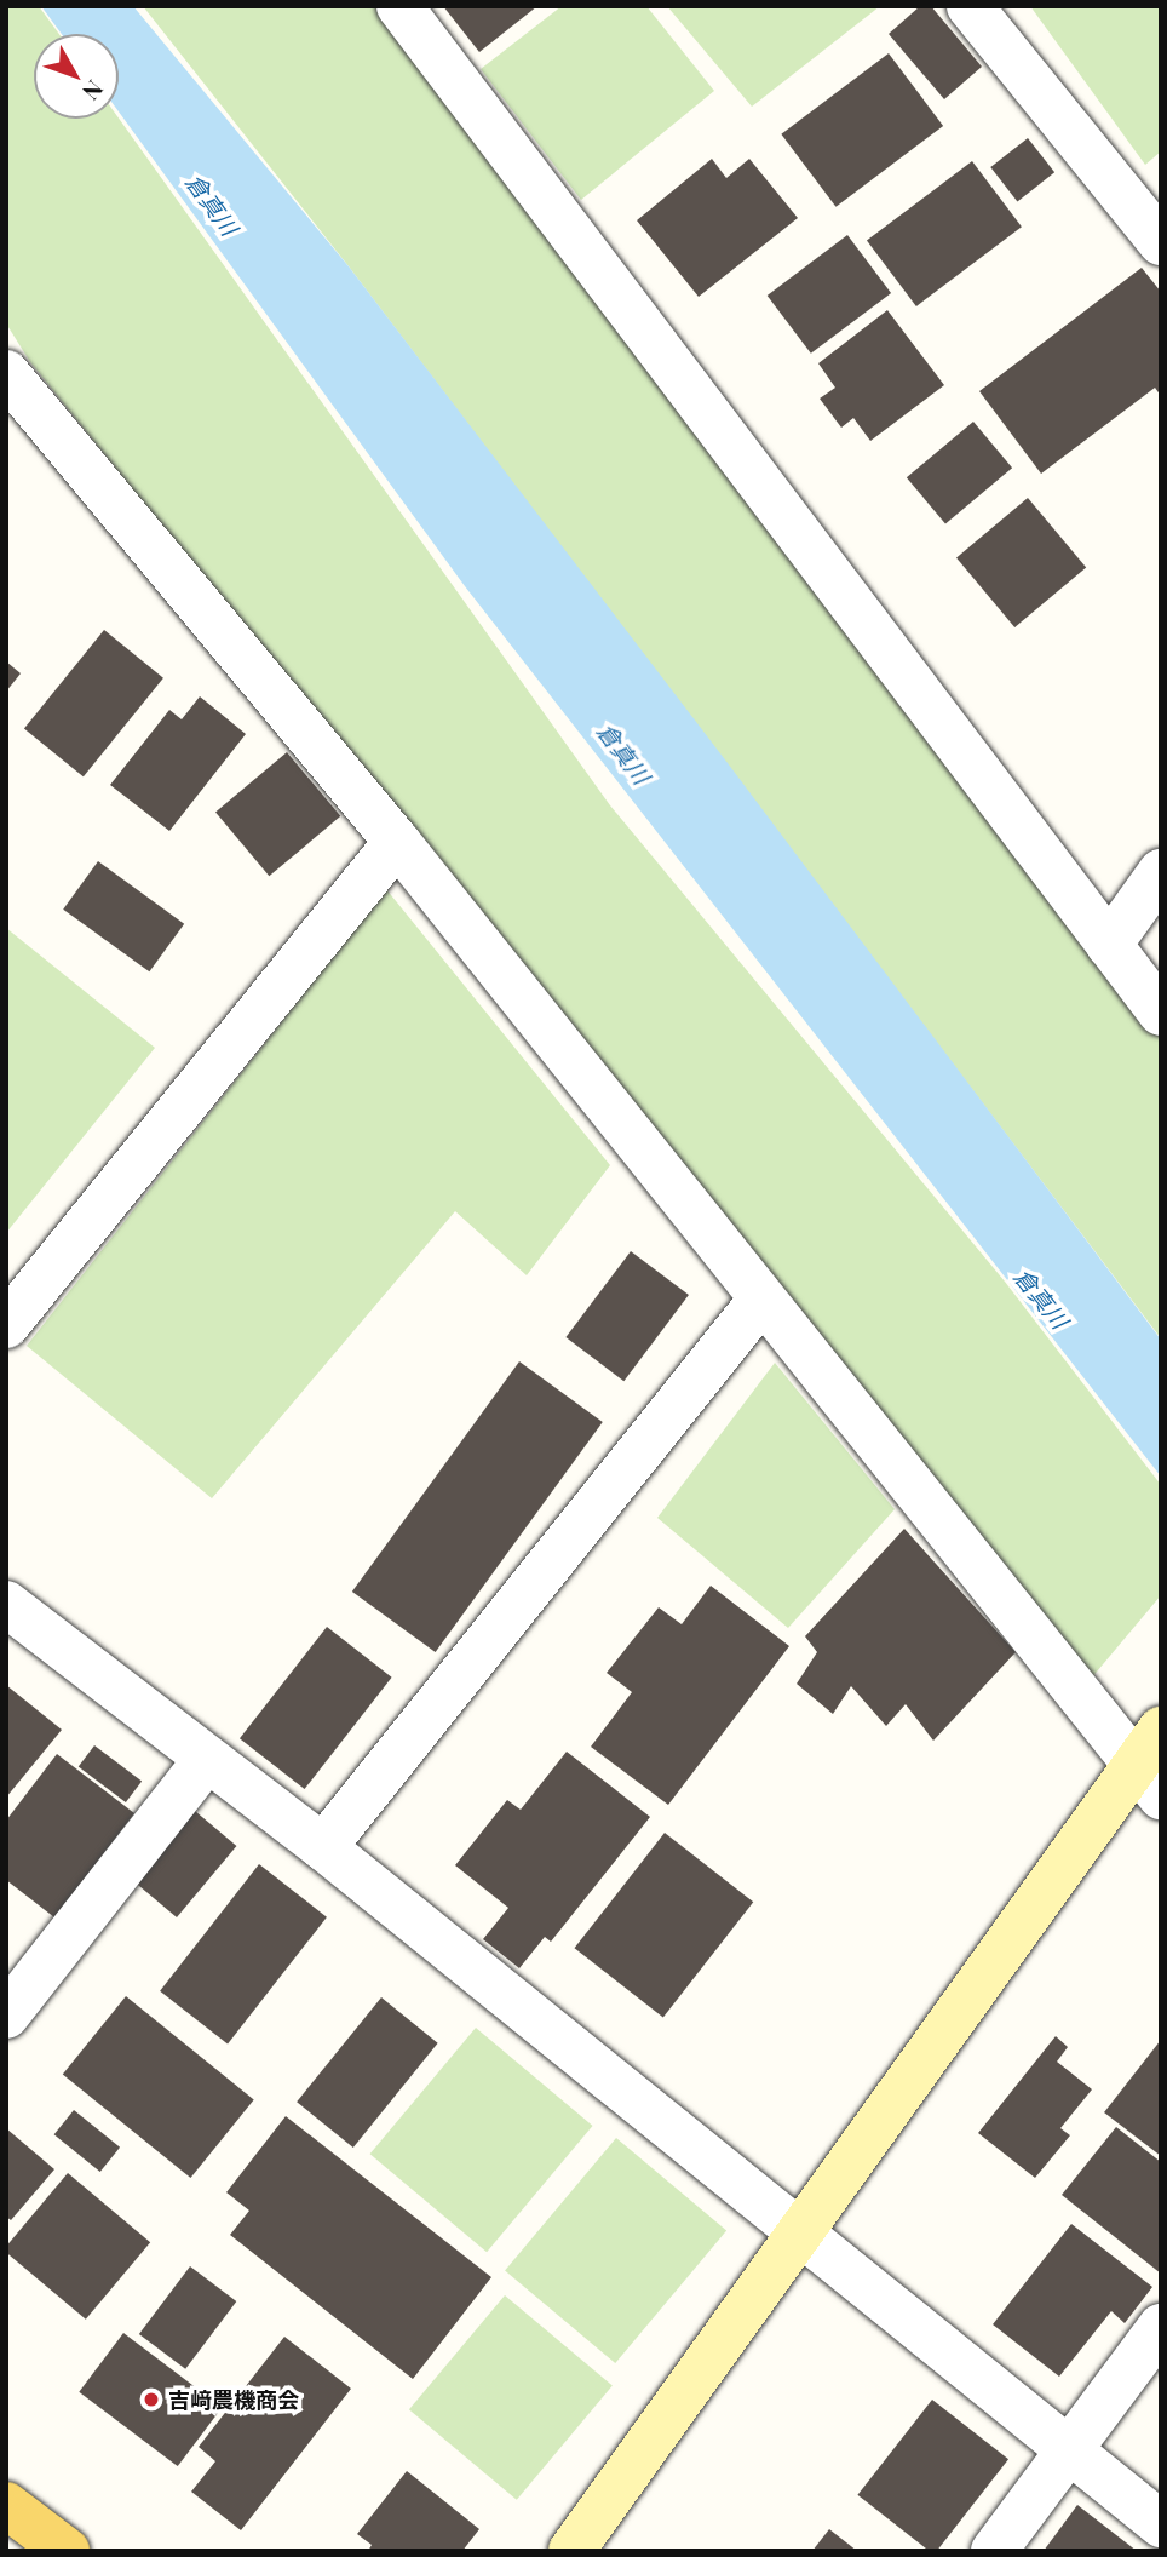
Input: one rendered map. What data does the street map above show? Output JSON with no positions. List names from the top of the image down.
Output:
{
  "water": ["倉真川"],
  "places": ["吉﨑農機商会"],
  "north": "bottom right"
}
